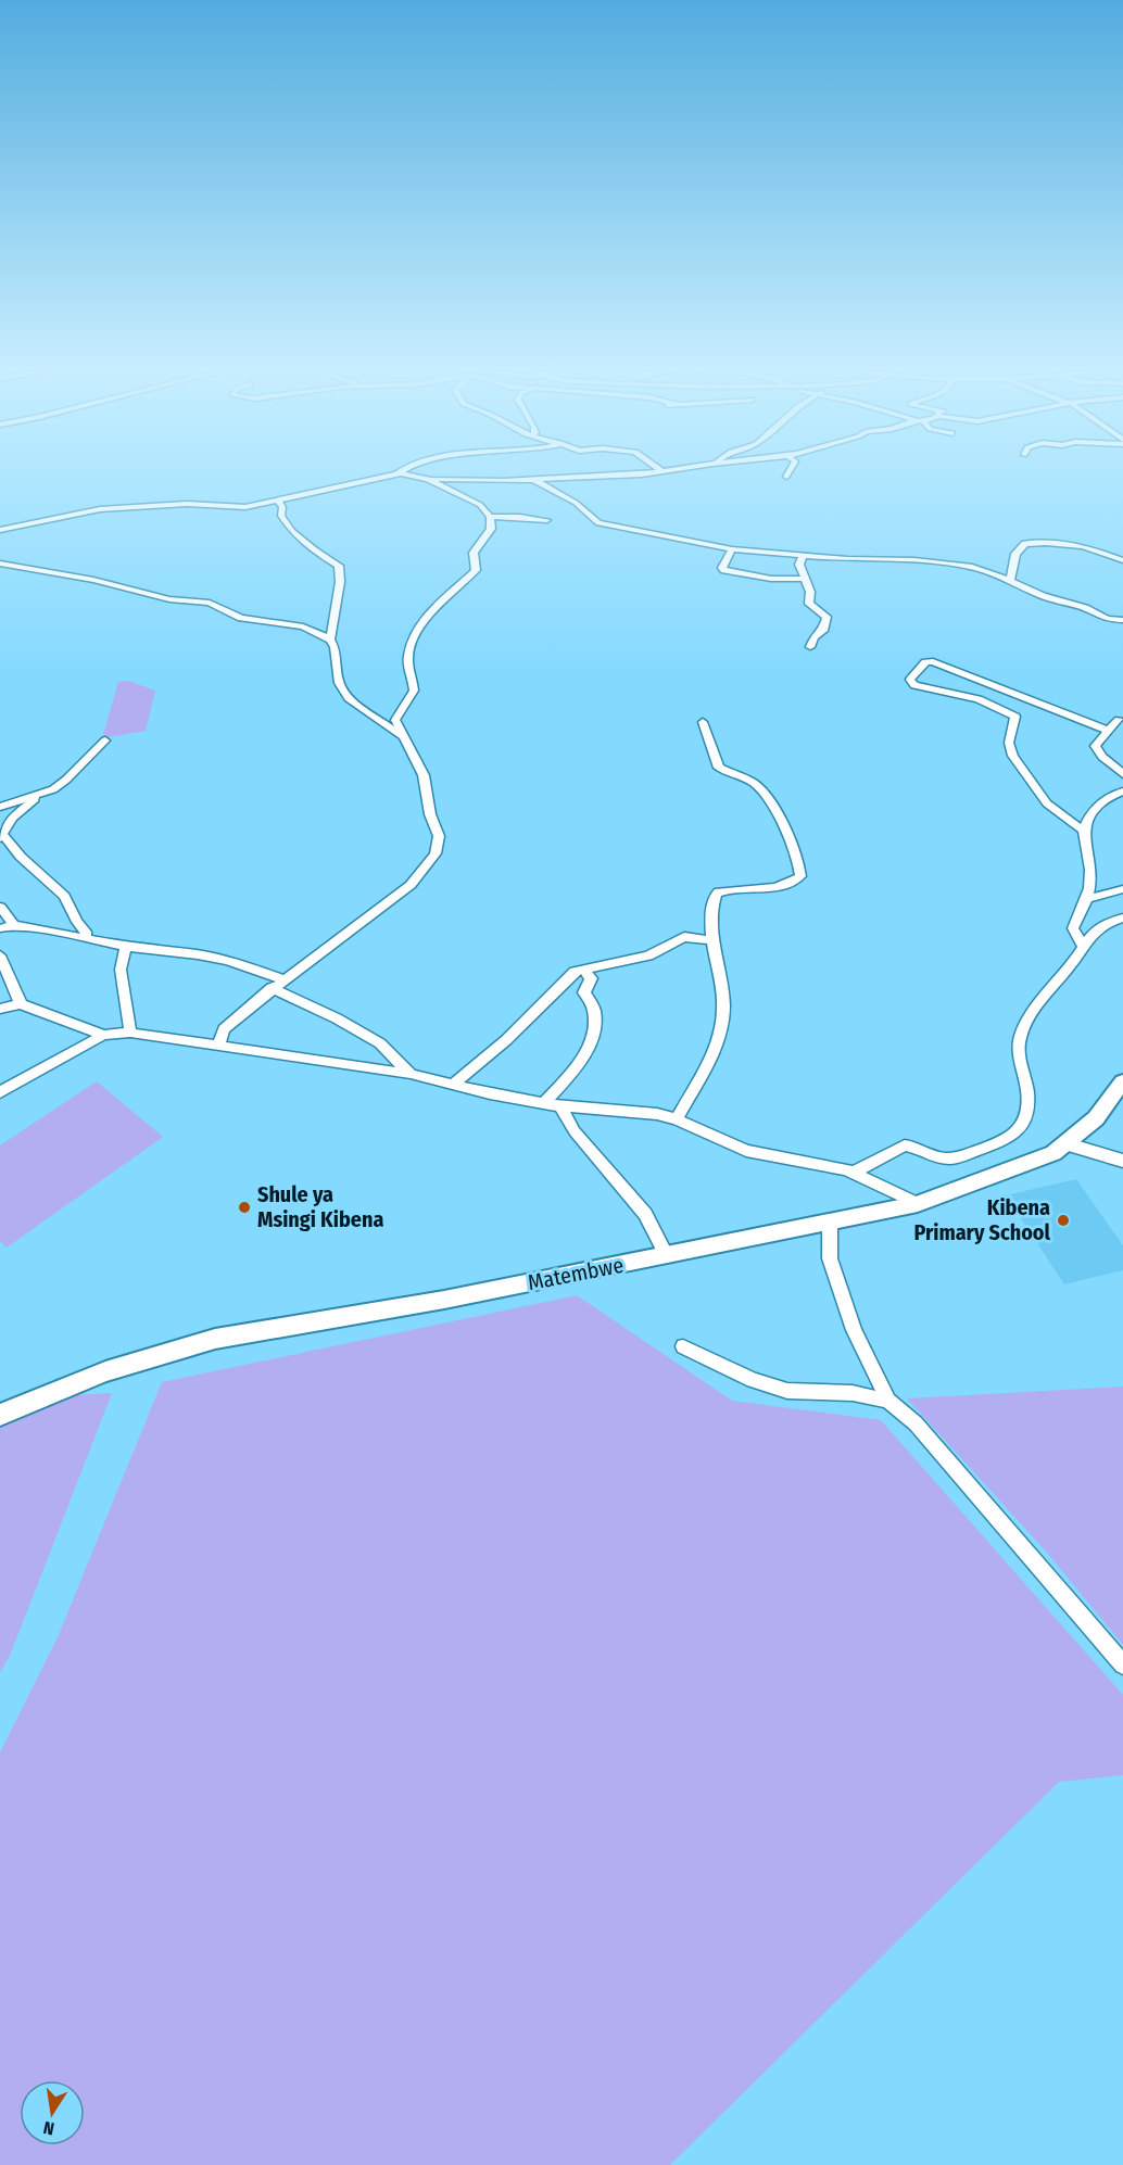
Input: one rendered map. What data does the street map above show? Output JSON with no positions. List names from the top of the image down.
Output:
{
  "streets": {
    "main road": ["Matembwe"]
  },
  "places": ["Shule ya Msingi Kibena", "Kibena Primary School"],
  "north": "bottom"
}
